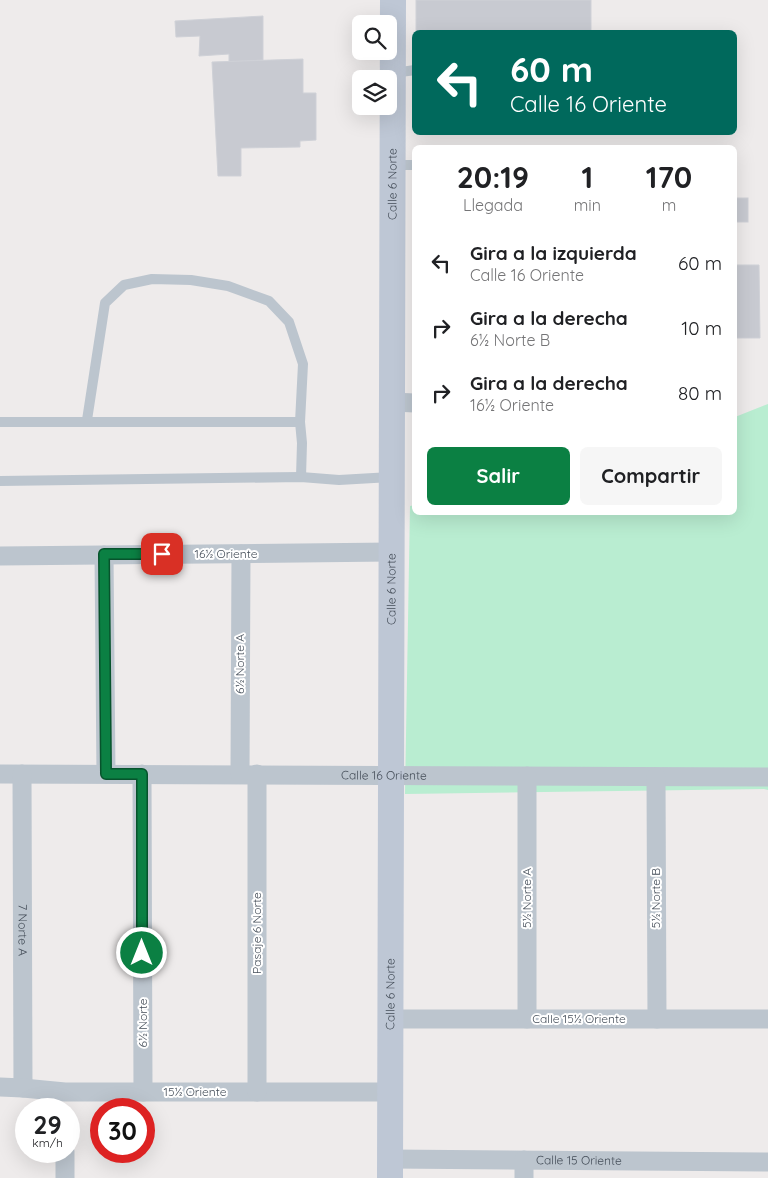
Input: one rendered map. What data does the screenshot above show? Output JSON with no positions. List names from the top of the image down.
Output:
{
  "streets": {
    "street": [
      "Calle 6 Norte",
      "16½ Oriente",
      "6½ Norte A",
      "Calle 16 Oriente",
      "5½ Norte A",
      "5½ Norte B",
      "7 Norte A",
      "Pasaje 6 Norte",
      "Calle 15½ Oriente",
      "6½ Norte",
      "15½ Oriente",
      "Calle 15 Oriente"
    ]
  },
  "crossings": [
    ["Calle 6 Norte", "16½ Oriente"],
    ["Calle 6 Norte", "Calle 16 Oriente"],
    ["Calle 6 Norte", "Calle 15½ Oriente"],
    ["Calle 6 Norte", "15½ Oriente"],
    ["Calle 6 Norte", "Calle 15 Oriente"],
    ["16½ Oriente", "6½ Norte A"],
    ["6½ Norte A", "Calle 16 Oriente"],
    ["6½ Norte A", "Pasaje 6 Norte"],
    ["Calle 16 Oriente", "5½ Norte A"],
    ["Calle 16 Oriente", "5½ Norte B"],
    ["Calle 16 Oriente", "7 Norte A"],
    ["Calle 16 Oriente", "Pasaje 6 Norte"],
    ["Calle 16 Oriente", "6½ Norte"],
    ["5½ Norte A", "Calle 15½ Oriente"],
    ["5½ Norte B", "Calle 15½ Oriente"],
    ["7 Norte A", "15½ Oriente"],
    ["Pasaje 6 Norte", "15½ Oriente"],
    ["6½ Norte", "15½ Oriente"]
  ],
  "page": {
    "turn": ["60 m", "Calle 16 Oriente"],
    "eta": [
      "20:19",
      "Llegada",
      "1",
      "min",
      "170",
      "m"
    ],
    "list": [
      {
        "name": "Gira a la izquierda",
        "note": "Calle 16 Oriente",
        "value": "60 m"
      },
      {
        "name": "Gira a la derecha",
        "note": "6½ Norte B",
        "value": "10 m"
      },
      {
        "name": "Gira a la derecha",
        "note": "16½ Oriente",
        "value": "80 m"
      }
    ],
    "buttons": ["Salir", "Compartir"],
    "speed": "29 km/h",
    "limit": "30"
  }
}
